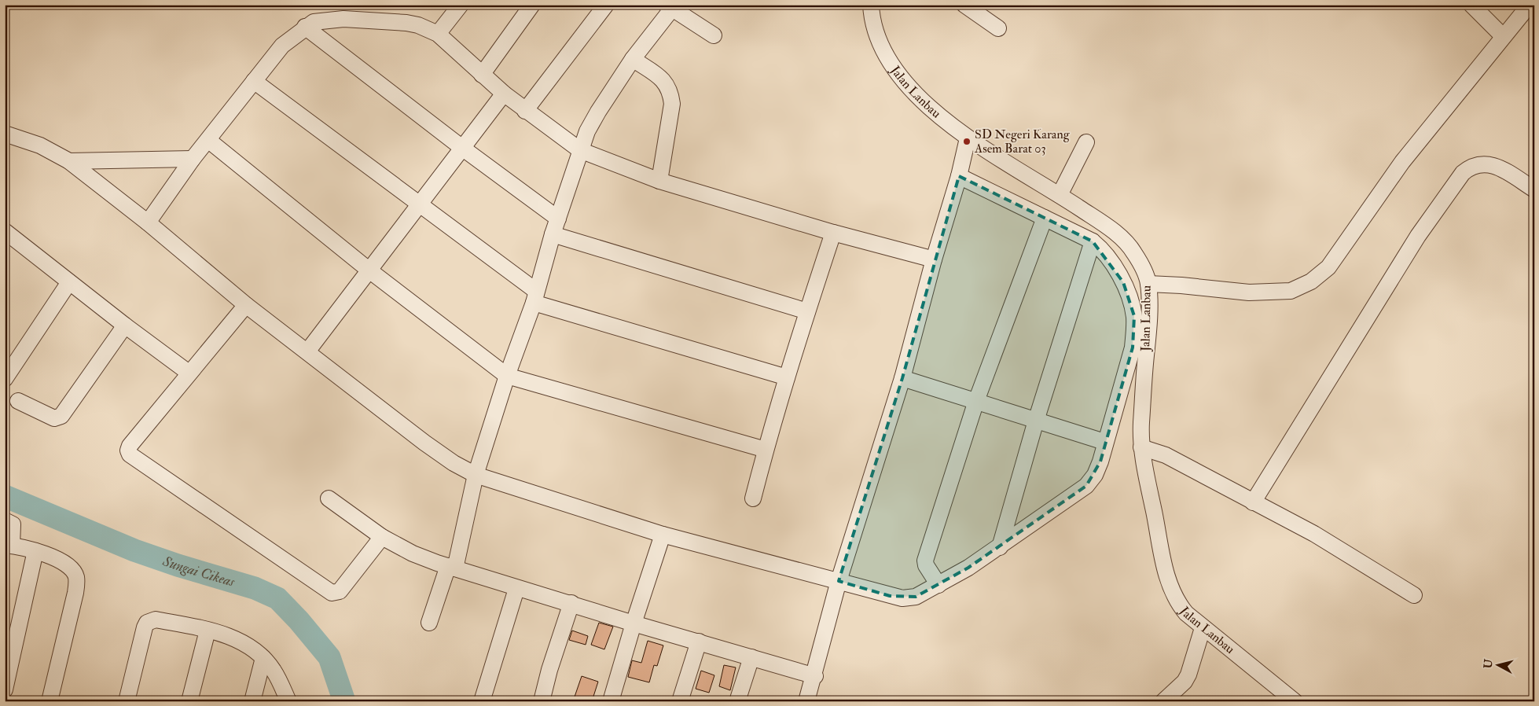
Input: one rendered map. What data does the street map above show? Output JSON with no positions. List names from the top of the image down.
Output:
{
  "streets": {
    "street": ["Jalan Lanbau"]
  },
  "water": ["Sungai Cikeas"],
  "places": ["SD Negeri Karang Asem Barat 03"],
  "north": "left"
}
